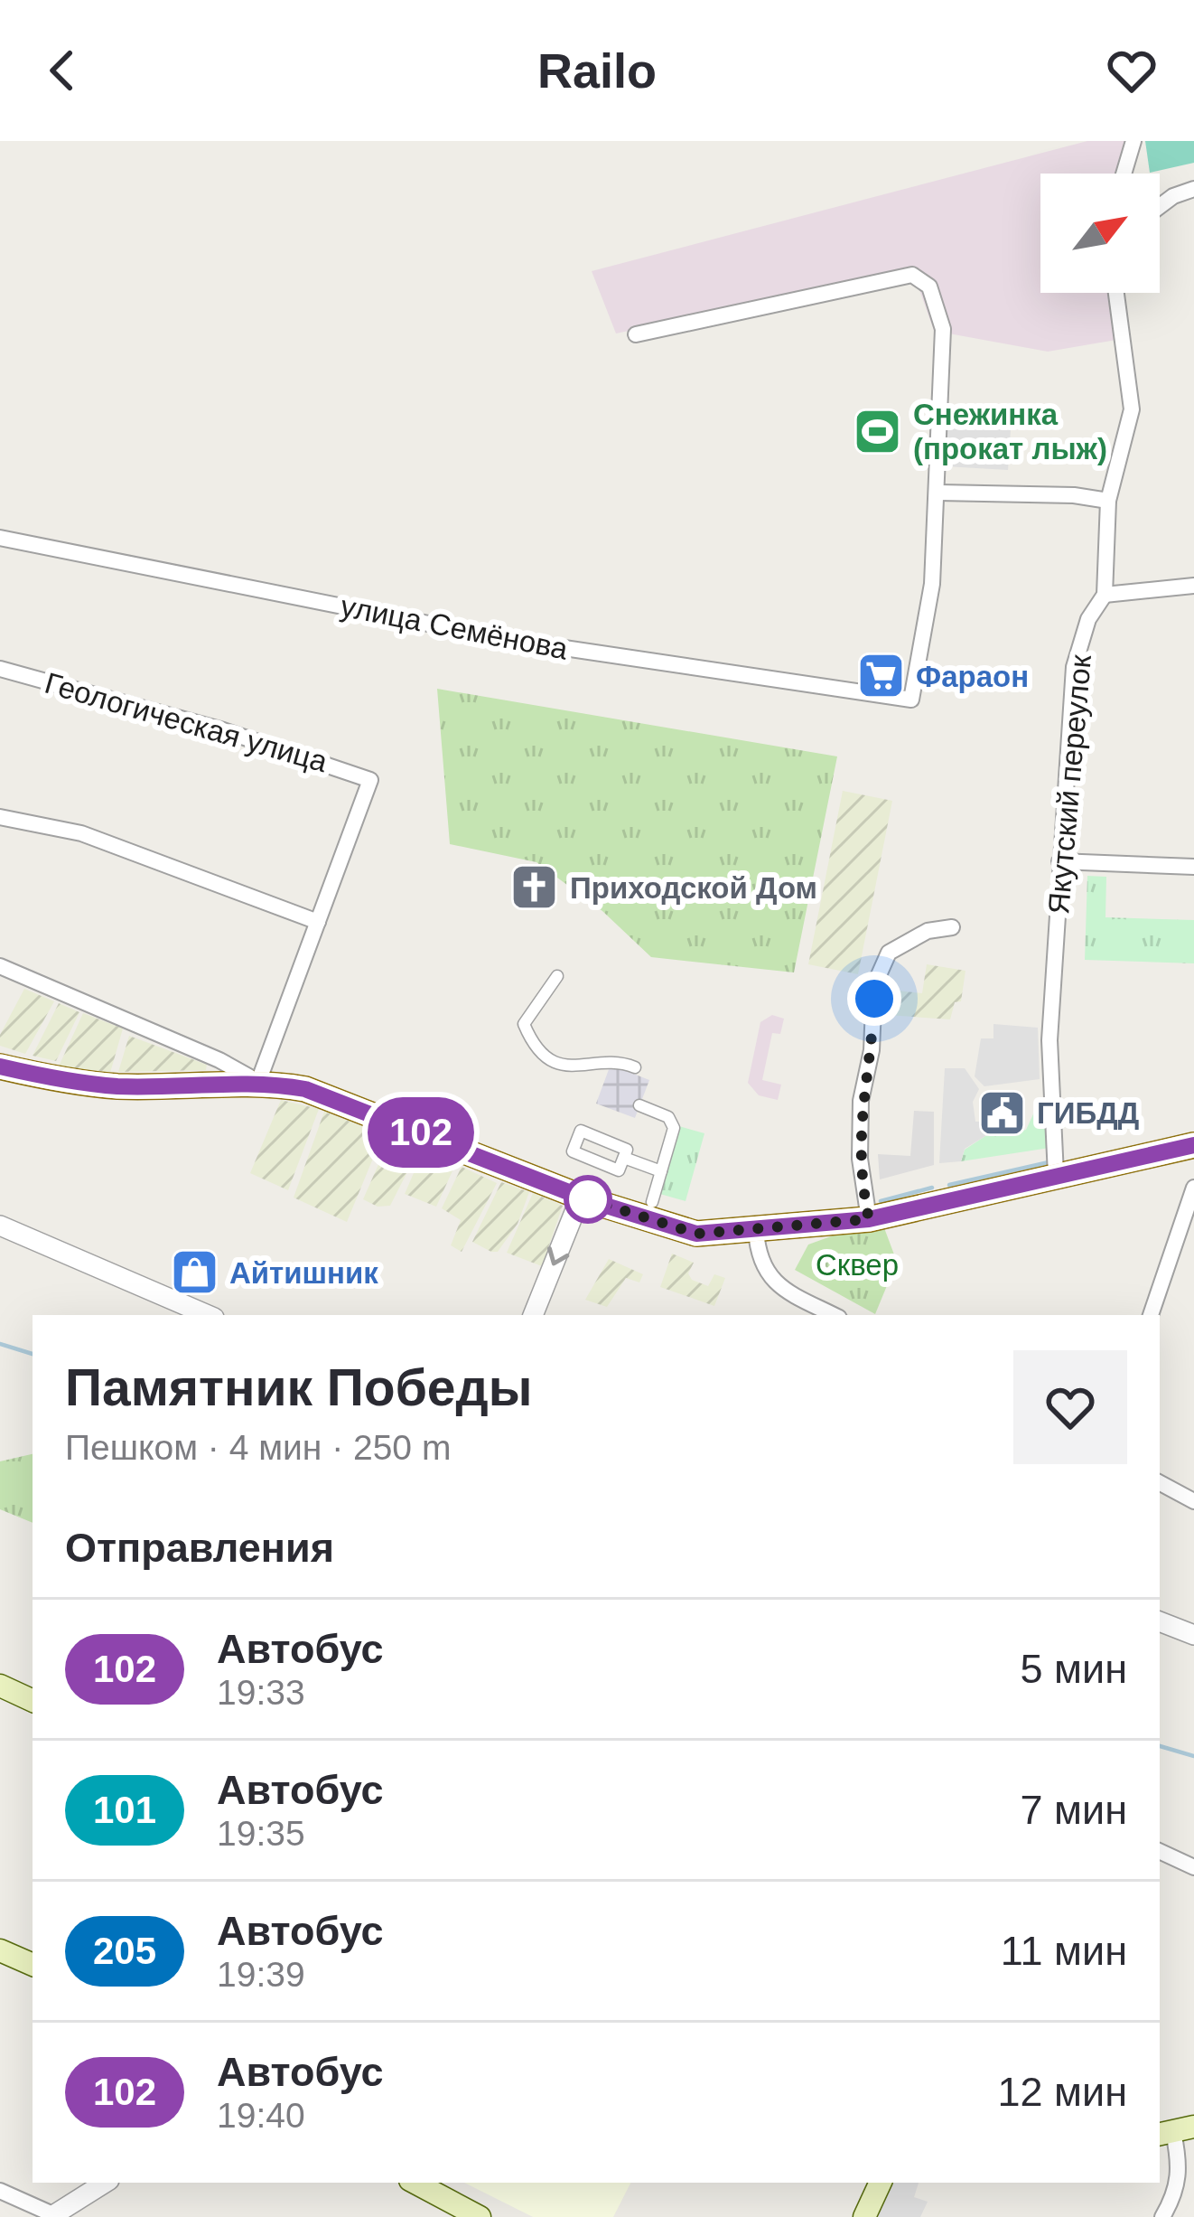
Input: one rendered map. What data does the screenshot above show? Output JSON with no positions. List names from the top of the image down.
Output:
{
  "streets": {
    "street": ["улица Семёнова", "Геологическая улица", "Якутский переулок"]
  },
  "parks": ["Сквер"],
  "places": {
    "sports": ["Снежинка (прокат лыж)"],
    "supermarket": ["Фараон"],
    "church": ["Приходской Дом"],
    "public building": ["ГИБДД"],
    "shop": ["Айтишник"]
  },
  "lines": ["bus line 102"],
  "north": "top right",
  "page": {
    "header": "Railo",
    "on_map": "102",
    "heading": [
      ["Памятник Победы", "Пешком · 4 мин · 250 m"],
      "Отправления"
    ],
    "list": [
      {
        "mark": "102",
        "name": "Автобус",
        "note": "19:33",
        "value": "5 мин"
      },
      {
        "mark": "101",
        "name": "Автобус",
        "note": "19:35",
        "value": "7 мин"
      },
      {
        "mark": "205",
        "name": "Автобус",
        "note": "19:39",
        "value": "11 мин"
      },
      {
        "mark": "102",
        "name": "Автобус",
        "note": "19:40",
        "value": "12 мин"
      }
    ]
  }
}
